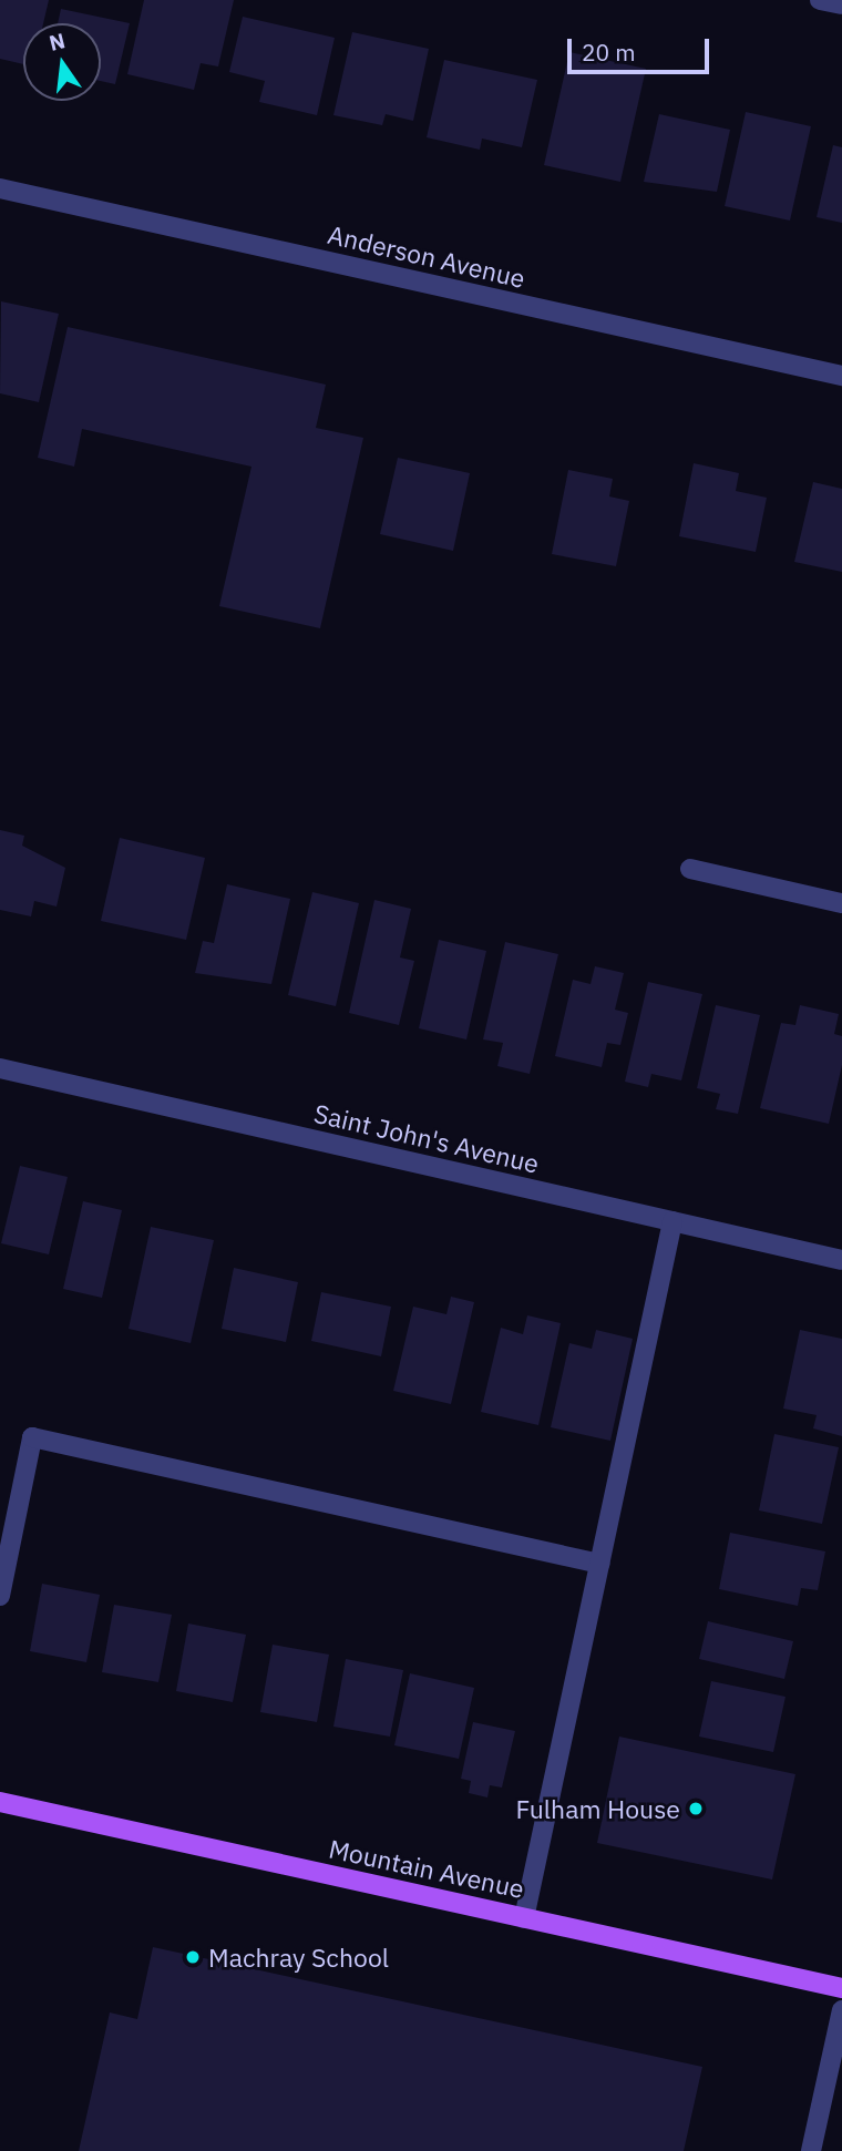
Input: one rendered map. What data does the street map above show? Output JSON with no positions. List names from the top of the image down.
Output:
{
  "streets": {
    "main road": ["Mountain Avenue"],
    "street": ["Anderson Avenue", "Saint John's Avenue"]
  },
  "places": ["Fulham House", "Machray School"],
  "scale_bar": "20 m",
  "north": "top"
}
